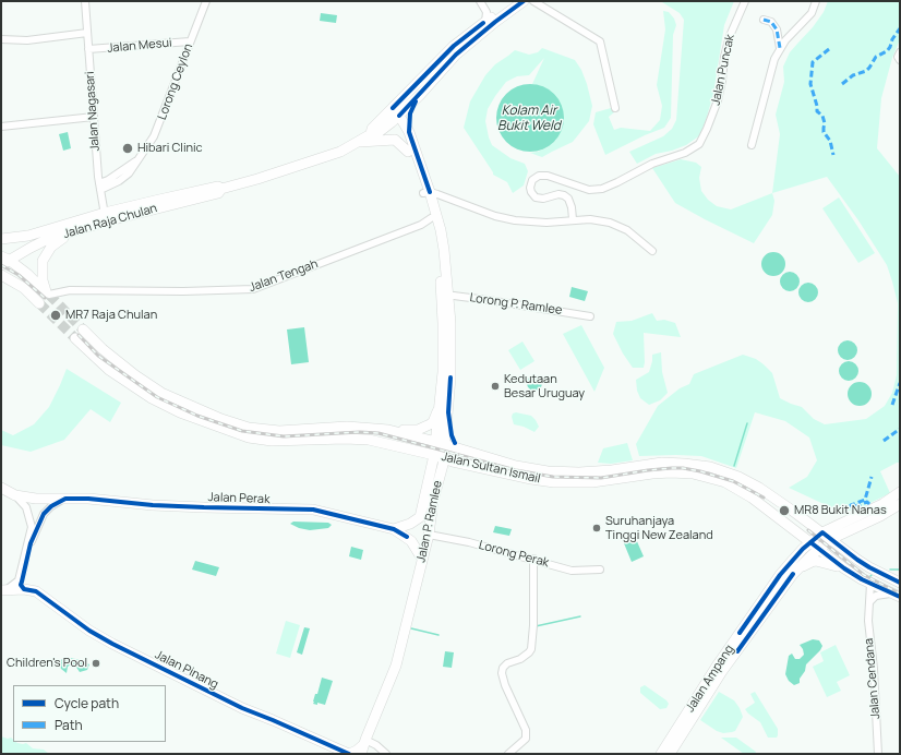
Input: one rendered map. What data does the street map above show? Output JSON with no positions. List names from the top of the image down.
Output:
{
  "streets": {
    "main road": [
      "Jalan Raja Chulan",
      "Jalan Sultan Ismail",
      "Jalan Perak",
      "Jalan P. Ramlee",
      "Jalan Pinang",
      "Jalan Ampang"
    ],
    "street": [
      "Jalan Mesui",
      "Jalan Puncak",
      "Lorong Ceylon",
      "Jalan Nagasari",
      "Jalan Tengah",
      "Lorong P. Ramlee",
      "Lorong Perak",
      "Jalan Cendana"
    ]
  },
  "crossings": [
    ["Jalan Mesui", "Lorong Ceylon"],
    ["Jalan Mesui", "Jalan Nagasari"],
    ["Lorong Ceylon", "Jalan Nagasari"],
    ["Jalan Nagasari", "Jalan Raja Chulan"],
    ["Jalan Raja Chulan", "Jalan P. Ramlee"],
    ["Jalan Tengah", "Jalan P. Ramlee"],
    ["Lorong P. Ramlee", "Jalan P. Ramlee"],
    ["Jalan Sultan Ismail", "Jalan P. Ramlee"],
    ["Jalan Sultan Ismail", "Jalan Ampang"],
    ["Jalan Sultan Ismail", "Jalan Cendana"],
    ["Jalan Perak", "Jalan P. Ramlee"],
    ["Jalan P. Ramlee", "Lorong Perak"],
    ["Jalan P. Ramlee", "Jalan Pinang"]
  ],
  "water": ["Kolam Air Bukit Weld"],
  "places": [
    "Hibari Clinic",
    "MR7 Raja Chulan",
    "Kedutaan Besar Uruguay",
    "MR8 Bukit Nanas",
    "Suruhanjaya Tinggi New Zealand",
    "Children's Pool"
  ],
  "legend": ["Cycle path", "Path"]
}
